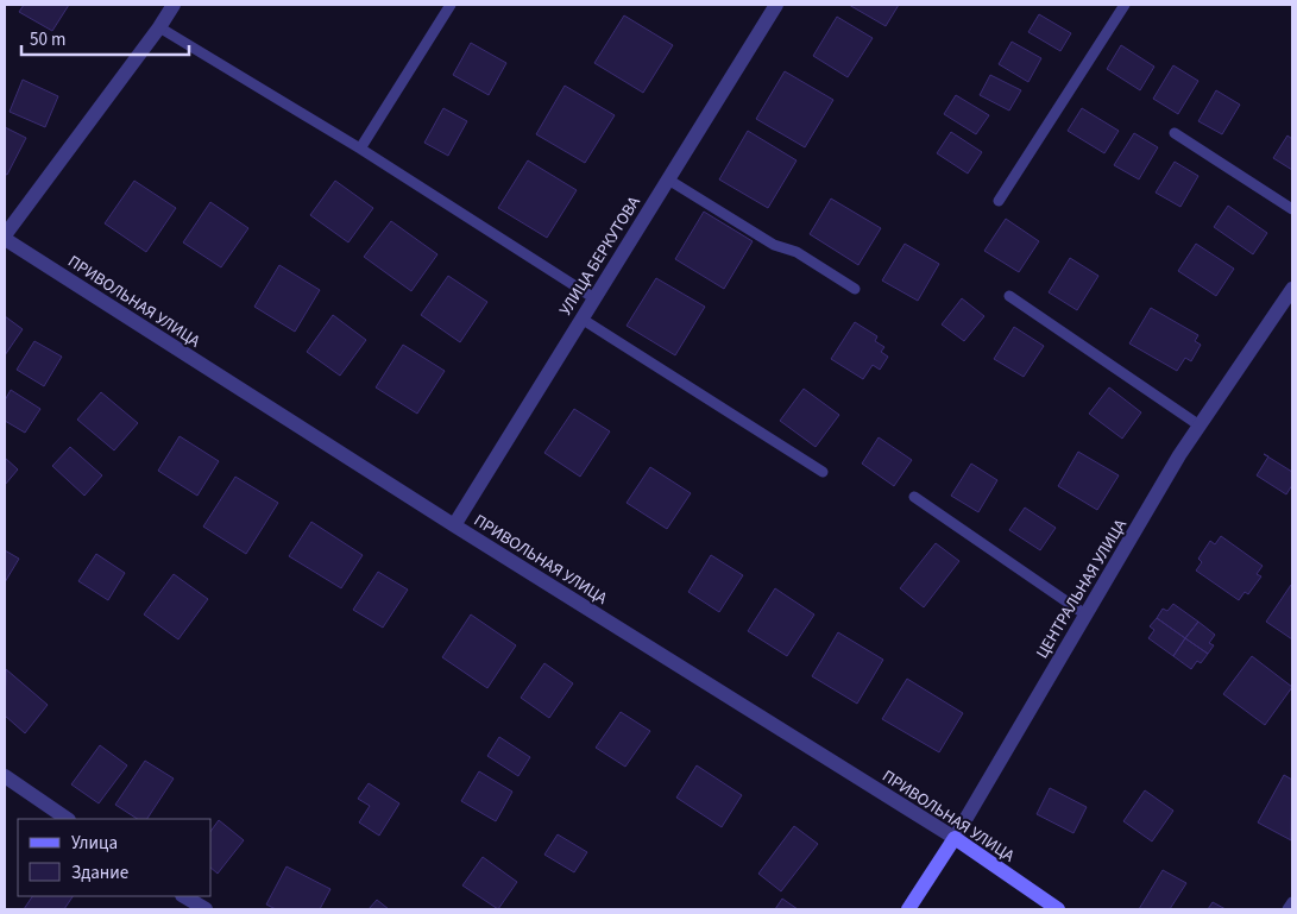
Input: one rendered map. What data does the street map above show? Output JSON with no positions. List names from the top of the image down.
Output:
{
  "streets": {
    "street": ["УЛИЦА БЕРКУТОВА", "ПРИВОЛЬНАЯ УЛИЦА", "ЦЕНТРАЛЬНАЯ УЛИЦА"]
  },
  "crossings": [
    ["УЛИЦА БЕРКУТОВА", "ПРИВОЛЬНАЯ УЛИЦА"],
    ["ПРИВОЛЬНАЯ УЛИЦА", "ЦЕНТРАЛЬНАЯ УЛИЦА"]
  ],
  "legend": ["Улица", "Здание"],
  "scale_bar": "50 m"
}
